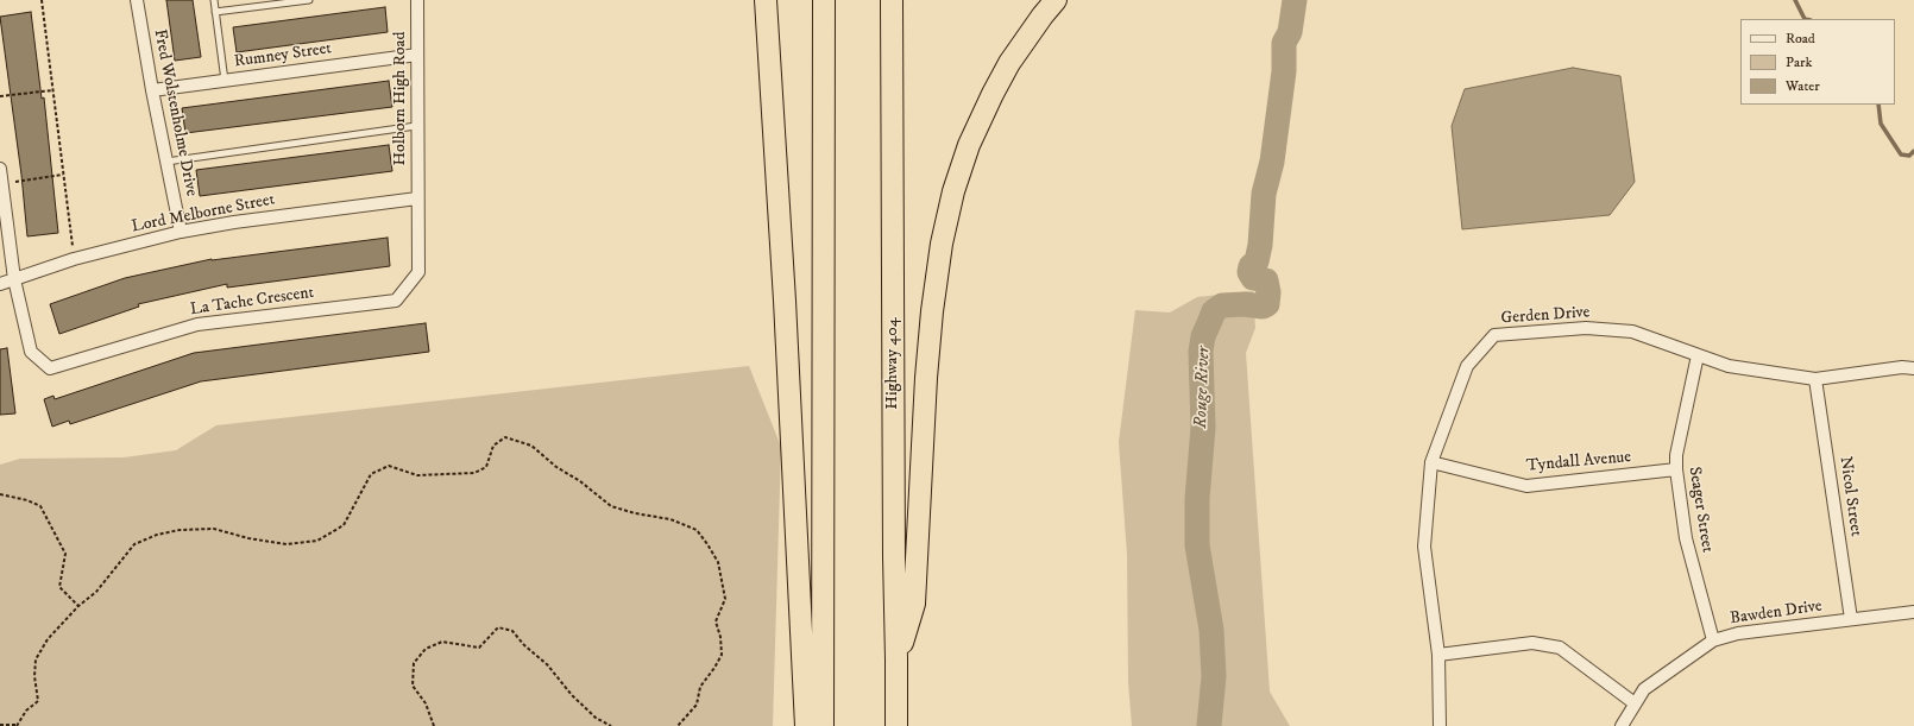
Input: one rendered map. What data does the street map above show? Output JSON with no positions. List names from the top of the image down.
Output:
{
  "streets": {
    "highway": ["Highway 404"],
    "street": [
      "Rumney Street",
      "Holborn High Road",
      "Fred Wolstenholme Drive",
      "Lord Melborne Street",
      "La Tache Crescent",
      "Gerden Drive",
      "Tyndall Avenue",
      "Nicol Street",
      "Seager Street",
      "Bawden Drive"
    ]
  },
  "crossings": [
    ["Rumney Street", "Holborn High Road"],
    ["Rumney Street", "Fred Wolstenholme Drive"],
    ["Holborn High Road", "Lord Melborne Street"],
    ["Holborn High Road", "La Tache Crescent"],
    ["Fred Wolstenholme Drive", "Lord Melborne Street"],
    ["Lord Melborne Street", "La Tache Crescent"],
    ["Gerden Drive", "Tyndall Avenue"],
    ["Gerden Drive", "Nicol Street"],
    ["Gerden Drive", "Seager Street"],
    ["Tyndall Avenue", "Seager Street"],
    ["Nicol Street", "Bawden Drive"],
    ["Seager Street", "Bawden Drive"]
  ],
  "water": ["Rouge River"],
  "legend": ["Road", "Park", "Water"]
}
